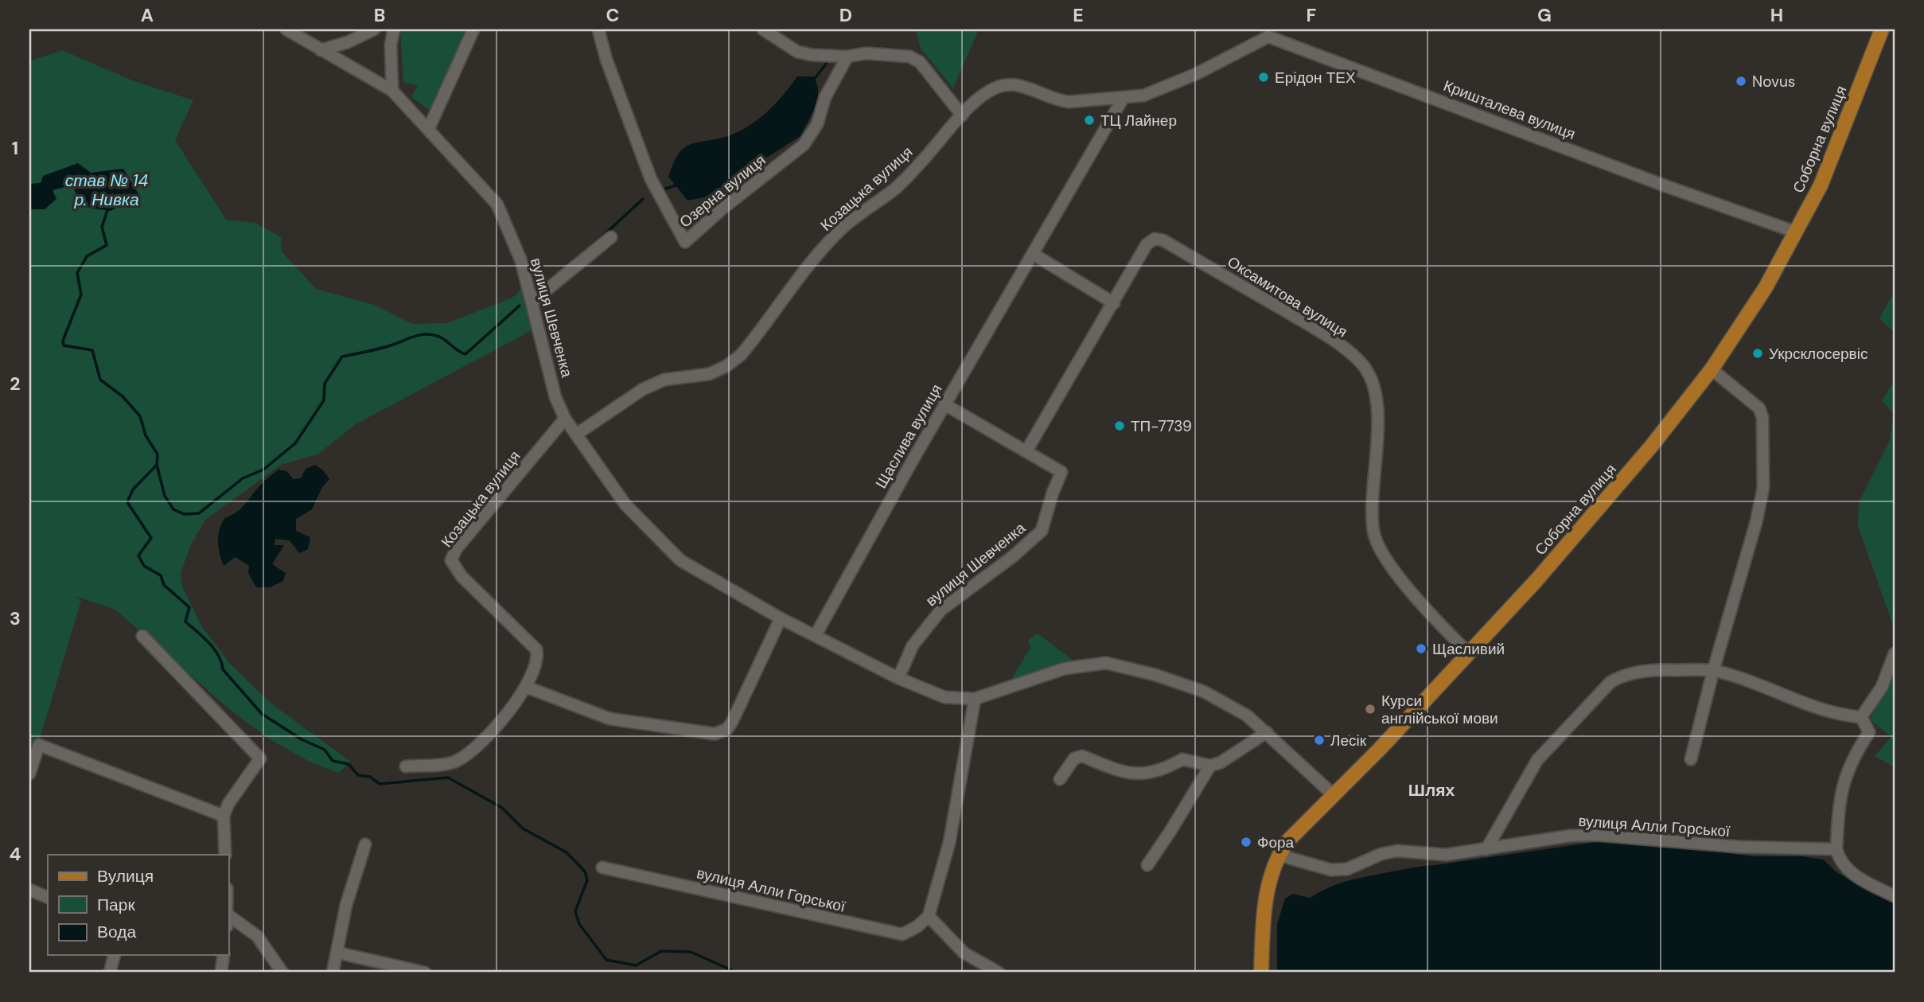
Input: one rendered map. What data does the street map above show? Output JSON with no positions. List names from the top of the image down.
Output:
{
  "streets": {
    "main road": ["Соборна вулиця"],
    "street": [
      "Кришталева вулиця",
      "Козацька вулиця",
      "Озерна вулиця",
      "Оксамитова вулиця",
      "вулиця Шевченка",
      "Щаслива вулиця",
      "вулиця Алли Горської"
    ]
  },
  "crossings": [
    ["Кришталева вулиця", "Соборна вулиця"],
    ["Кришталева вулиця", "Козацька вулиця"],
    ["Соборна вулиця", "Оксамитова вулиця"],
    ["Соборна вулиця", "вулиця Шевченка"],
    ["Соборна вулиця", "вулиця Алли Горської"],
    ["Козацька вулиця", "вулиця Шевченка"],
    ["Козацька вулиця", "Щаслива вулиця"],
    ["Оксамитова вулиця", "вулиця Шевченка"],
    ["вулиця Шевченка", "Щаслива вулиця"]
  ],
  "districts": ["Шлях"],
  "water": ["став № 14 р. Нивка"],
  "places": [
    "Ерідон ТЕХ",
    "Novus",
    "ТЦ Лайнер",
    "Укрсклосервіс",
    "ТП-7739",
    "Щасливий",
    "Курси англійської мови",
    "Лесік",
    "Фора"
  ],
  "legend": ["Вулиця", "Парк", "Вода"],
  "grid": {
    "columns": [
      "A",
      "B",
      "C",
      "D",
      "E",
      "F",
      "G",
      "H"
    ],
    "rows": [
      "1",
      "2",
      "3",
      "4"
    ]
  }
}
